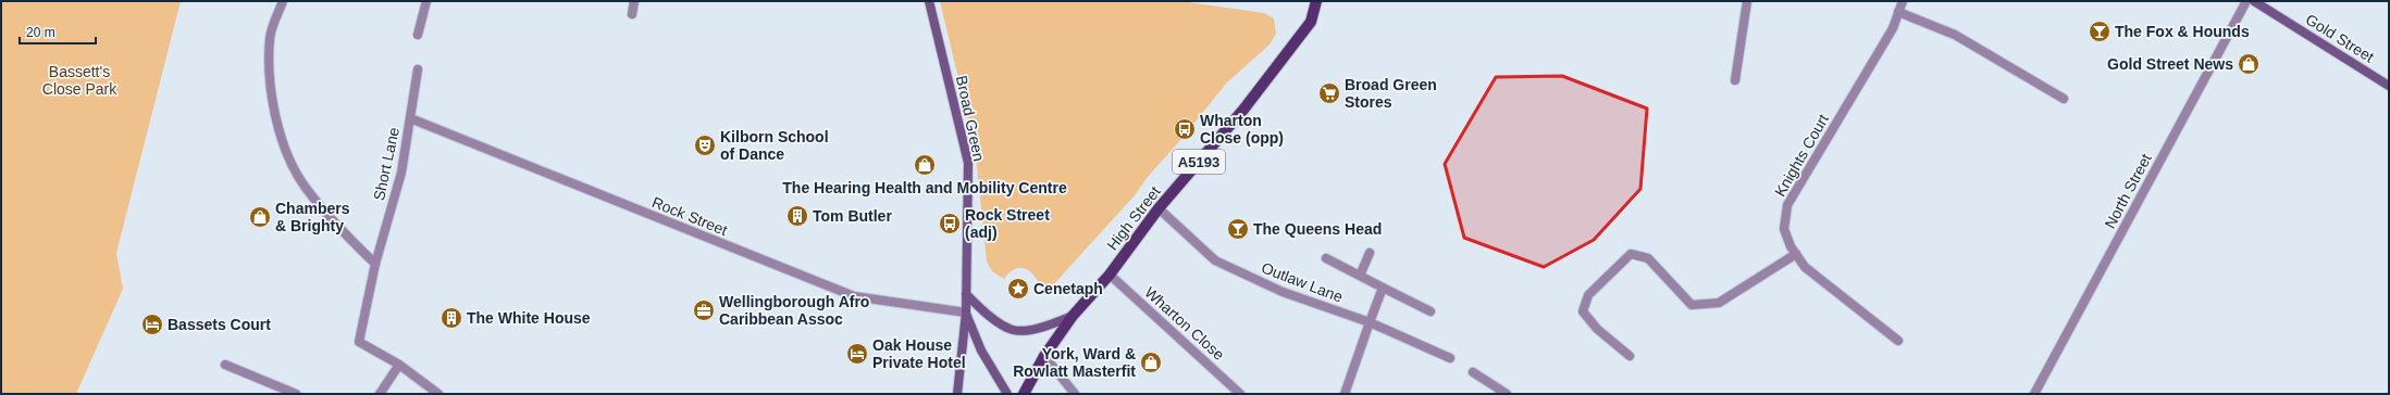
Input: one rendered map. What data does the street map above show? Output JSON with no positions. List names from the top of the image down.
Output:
{
  "streets": {
    "main road": ["A5193", "High Street"],
    "street": [
      "Gold Street",
      "Broad Green",
      "Knights Court",
      "Short Lane",
      "North Street",
      "Rock Street",
      "Outlaw Lane",
      "Wharton Close"
    ]
  },
  "crossings": [
    ["Broad Green", "Rock Street"],
    ["Short Lane", "Rock Street"],
    ["High Street", "Outlaw Lane"],
    ["High Street", "Wharton Close"]
  ],
  "parks": ["Bassett's Close Park"],
  "places": {
    "bar": ["The Fox & Hounds", "The Queens Head"],
    "shop": [
      "Gold Street News",
      "The Hearing Health and Mobility Centre",
      "Chambers & Brighty",
      "York, Ward & Rowlatt Masterfit"
    ],
    "supermarket": ["Broad Green Stores"],
    "bus stop": ["Wharton Close (opp)", "Rock Street (adj)"],
    "theatre": ["Kilborn School of Dance"],
    "building": ["Tom Butler", "The White House"],
    "place": ["Cenetaph"],
    "office": ["Wellingborough Afro Caribbean Assoc"],
    "hotel": ["Bassets Court", "Oak House Private Hotel"]
  },
  "scale_bar": "20 m"
}
